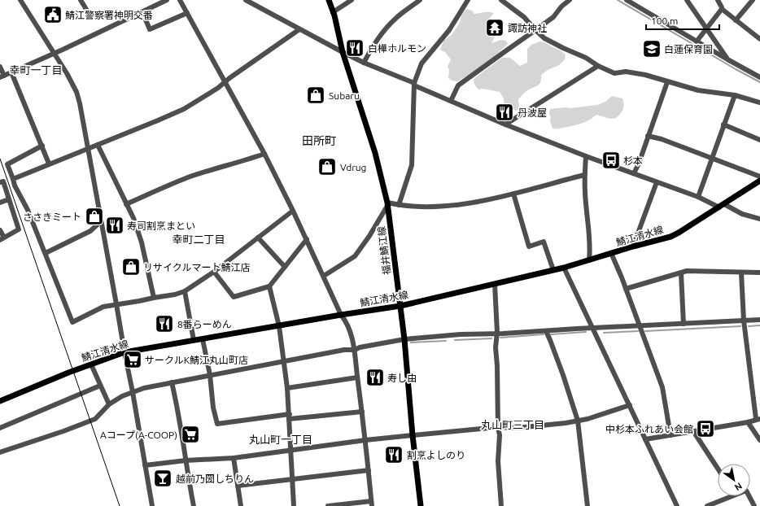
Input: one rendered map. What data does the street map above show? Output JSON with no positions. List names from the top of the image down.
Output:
{
  "streets": {
    "main road": ["鯖江清水線", "福井鯖江線"]
  },
  "crossings": [
    ["鯖江清水線", "福井鯖江線"]
  ],
  "districts": [
    "幸町一丁目",
    "田所町",
    "幸町二丁目",
    "丸山町三丁目",
    "丸山町一丁目"
  ],
  "places": {
    "public building": ["鯖江警察署神明交番"],
    "temple": ["諏訪神社"],
    "restaurant": [
      "白樺ホルモン",
      "丹波屋",
      "寿司割烹まとい",
      "8番らーめん",
      "寿し由",
      "割烹よしのり"
    ],
    "school or university": ["白蓮保育園"],
    "shop": [
      "Subaru",
      "Vdrug",
      "ささきミート",
      "リサイクルマート鯖江店"
    ],
    "bus stop": ["杉本", "中杉本ふれあい会館"],
    "supermarket": ["サークルK鯖江丸山町店", "Aコープ(A-COOP)"],
    "bar": ["越前乃圀しちりん"]
  },
  "scale_bar": "100 m",
  "north": "bottom right"
}
